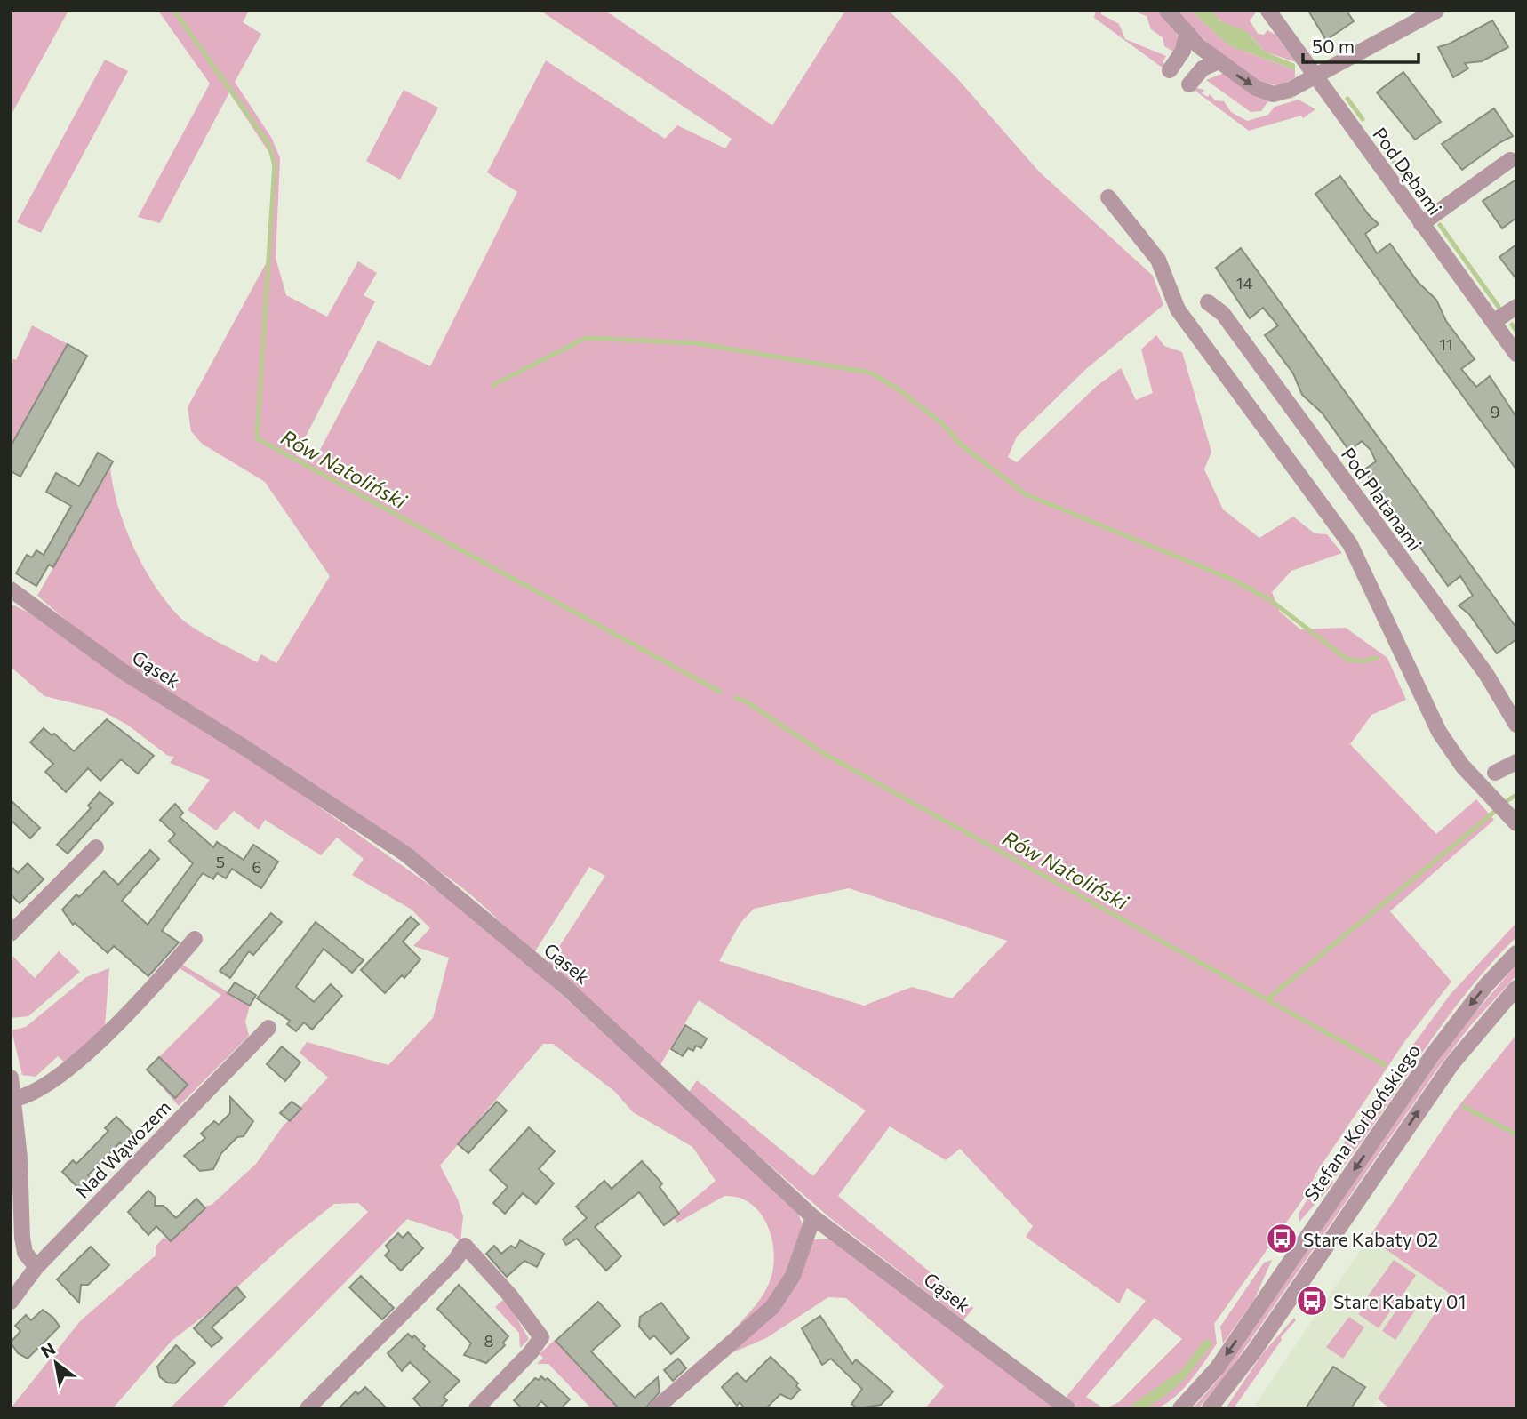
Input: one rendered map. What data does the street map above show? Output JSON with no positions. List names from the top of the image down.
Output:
{
  "streets": {
    "street": [
      "Pod Dębami",
      "Pod Platanami",
      "Gąsek",
      "Stefana Korbońskiego",
      "Nad Wąwozem"
    ]
  },
  "water": ["Rów Natoliński"],
  "places": {
    "bus stop": ["Stare Kabaty 02", "Stare Kabaty 01"]
  },
  "house_numbers": [
    "14",
    "11",
    "9",
    "5",
    "6",
    "8"
  ],
  "scale_bar": "50 m",
  "north": "top left"
}
